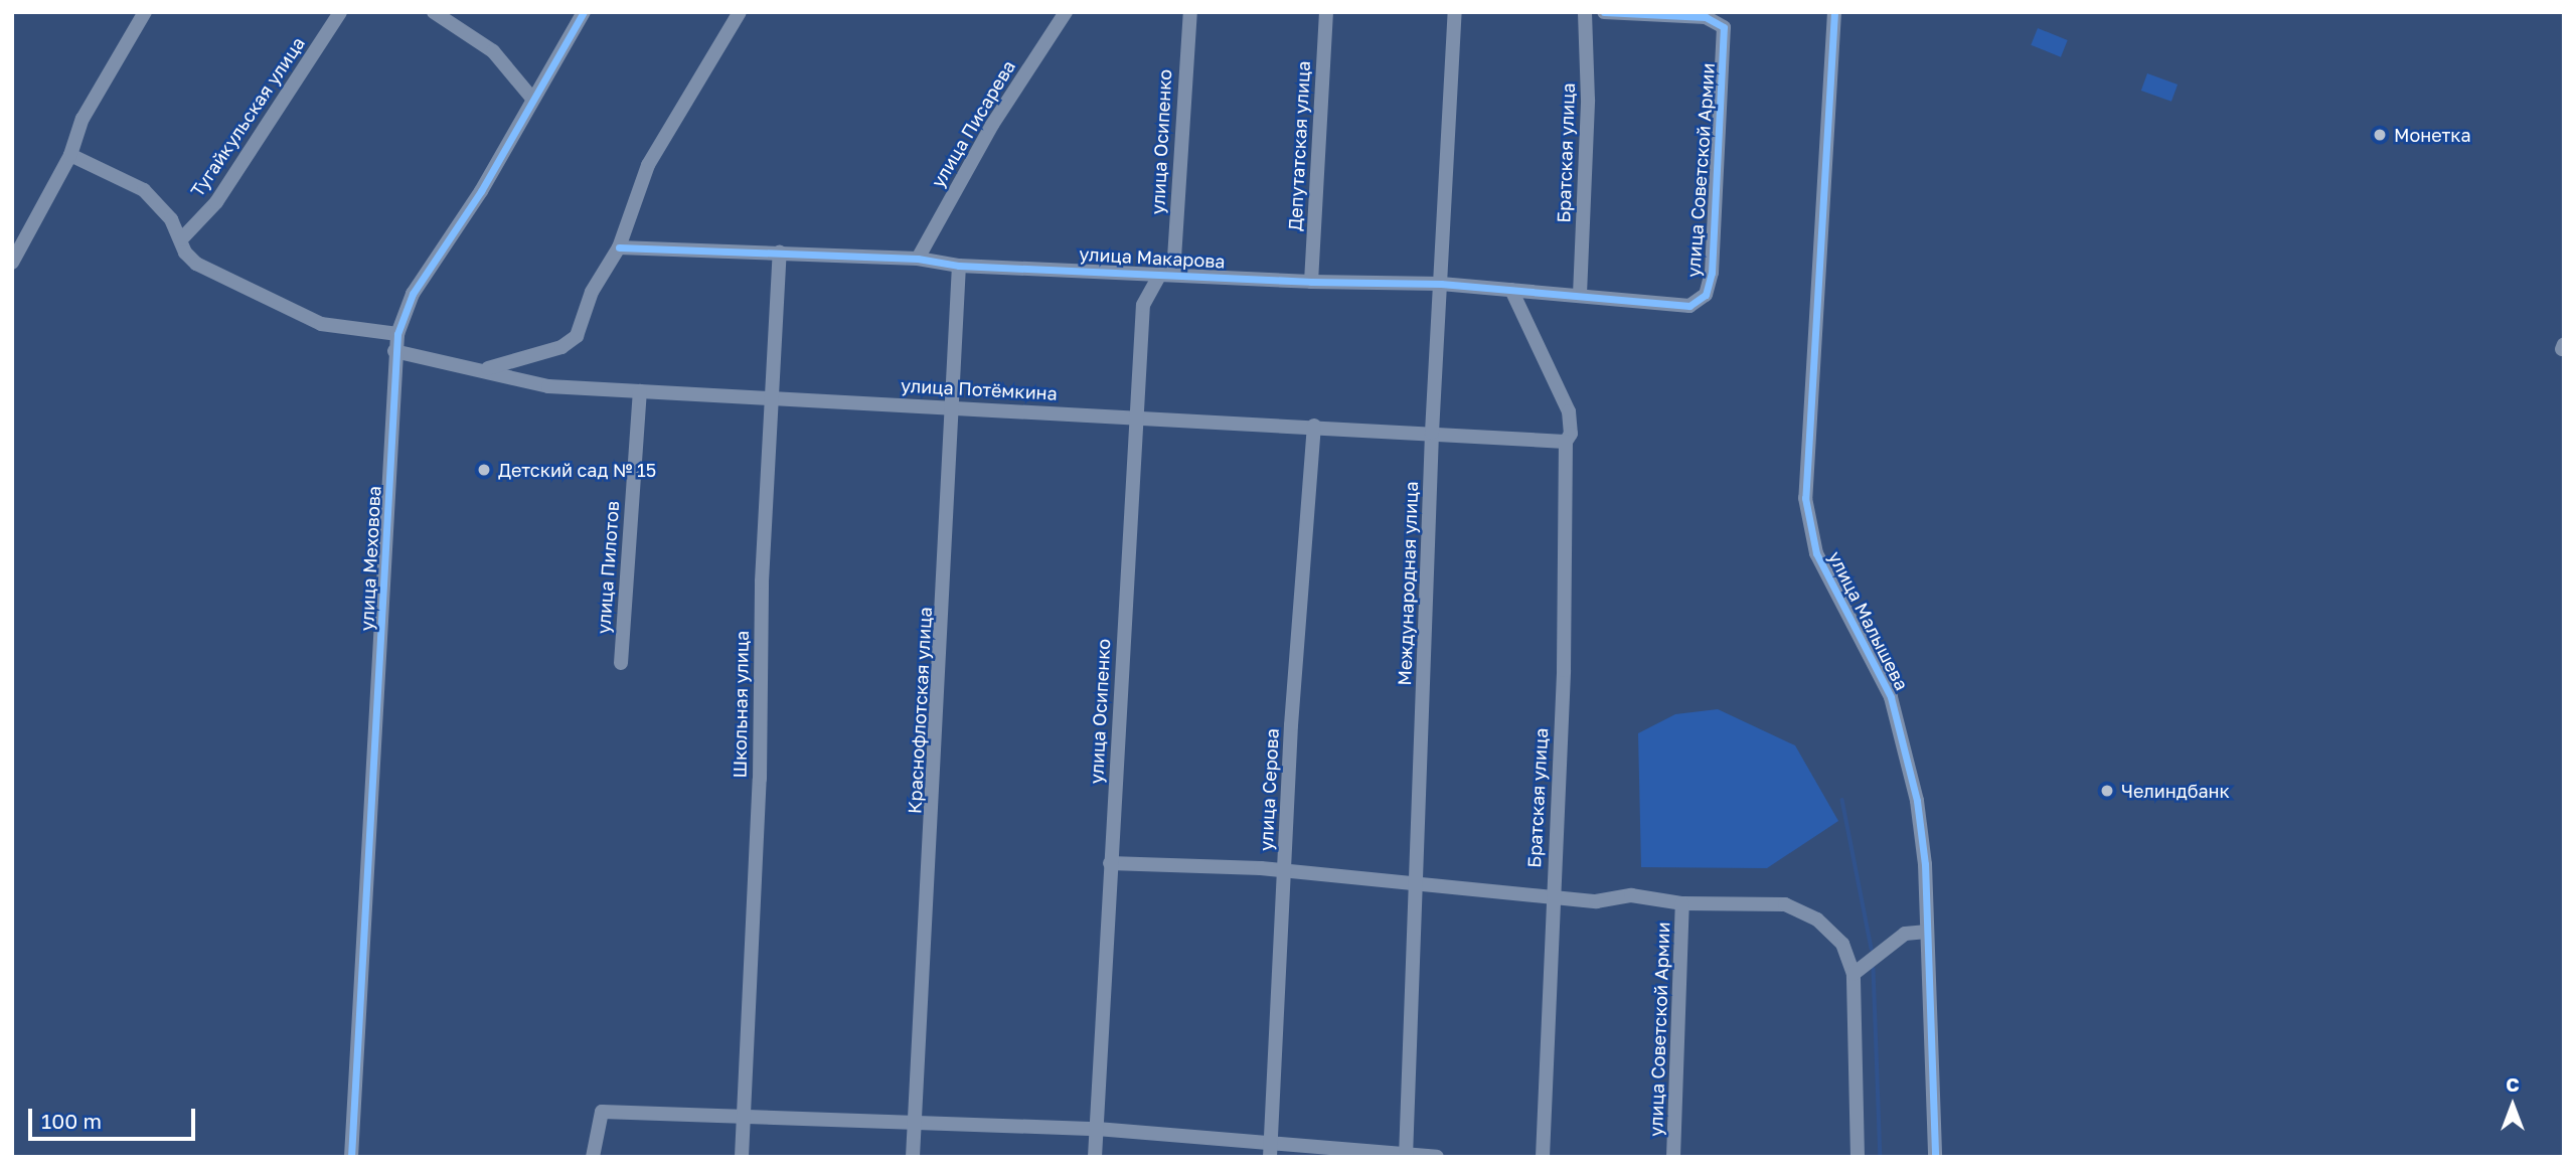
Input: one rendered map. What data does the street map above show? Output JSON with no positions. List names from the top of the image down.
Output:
{
  "streets": {
    "street": [
      "Тугайкульская улица",
      "улица Писарева",
      "улица Осипенко",
      "Депутатская улица",
      "Братская улица",
      "улица Советской Армии",
      "улица Макарова",
      "улица Потёмкина",
      "улица Меховова",
      "улица Пилотов",
      "Международная улица",
      "улица Малышева",
      "Школьная улица",
      "Краснофлотская улица",
      "улица Серова"
    ]
  },
  "crossings": [
    ["улица Писарева", "улица Макарова"],
    ["улица Осипенко", "улица Макарова"],
    ["улица Осипенко", "улица Потёмкина"],
    ["Депутатская улица", "улица Макарова"],
    ["Братская улица", "улица Макарова"],
    ["Братская улица", "улица Потёмкина"],
    ["улица Советской Армии", "улица Макарова"],
    ["улица Макарова", "Международная улица"],
    ["улица Макарова", "Школьная улица"],
    ["улица Макарова", "Краснофлотская улица"],
    ["улица Потёмкина", "улица Меховова"],
    ["улица Потёмкина", "улица Пилотов"],
    ["улица Потёмкина", "Международная улица"],
    ["улица Потёмкина", "Школьная улица"],
    ["улица Потёмкина", "Краснофлотская улица"],
    ["улица Потёмкина", "улица Серова"]
  ],
  "places": ["Монетка", "Детский сад № 15", "Челиндбанк"],
  "scale_bar": "100 m",
  "north": "top"
}
